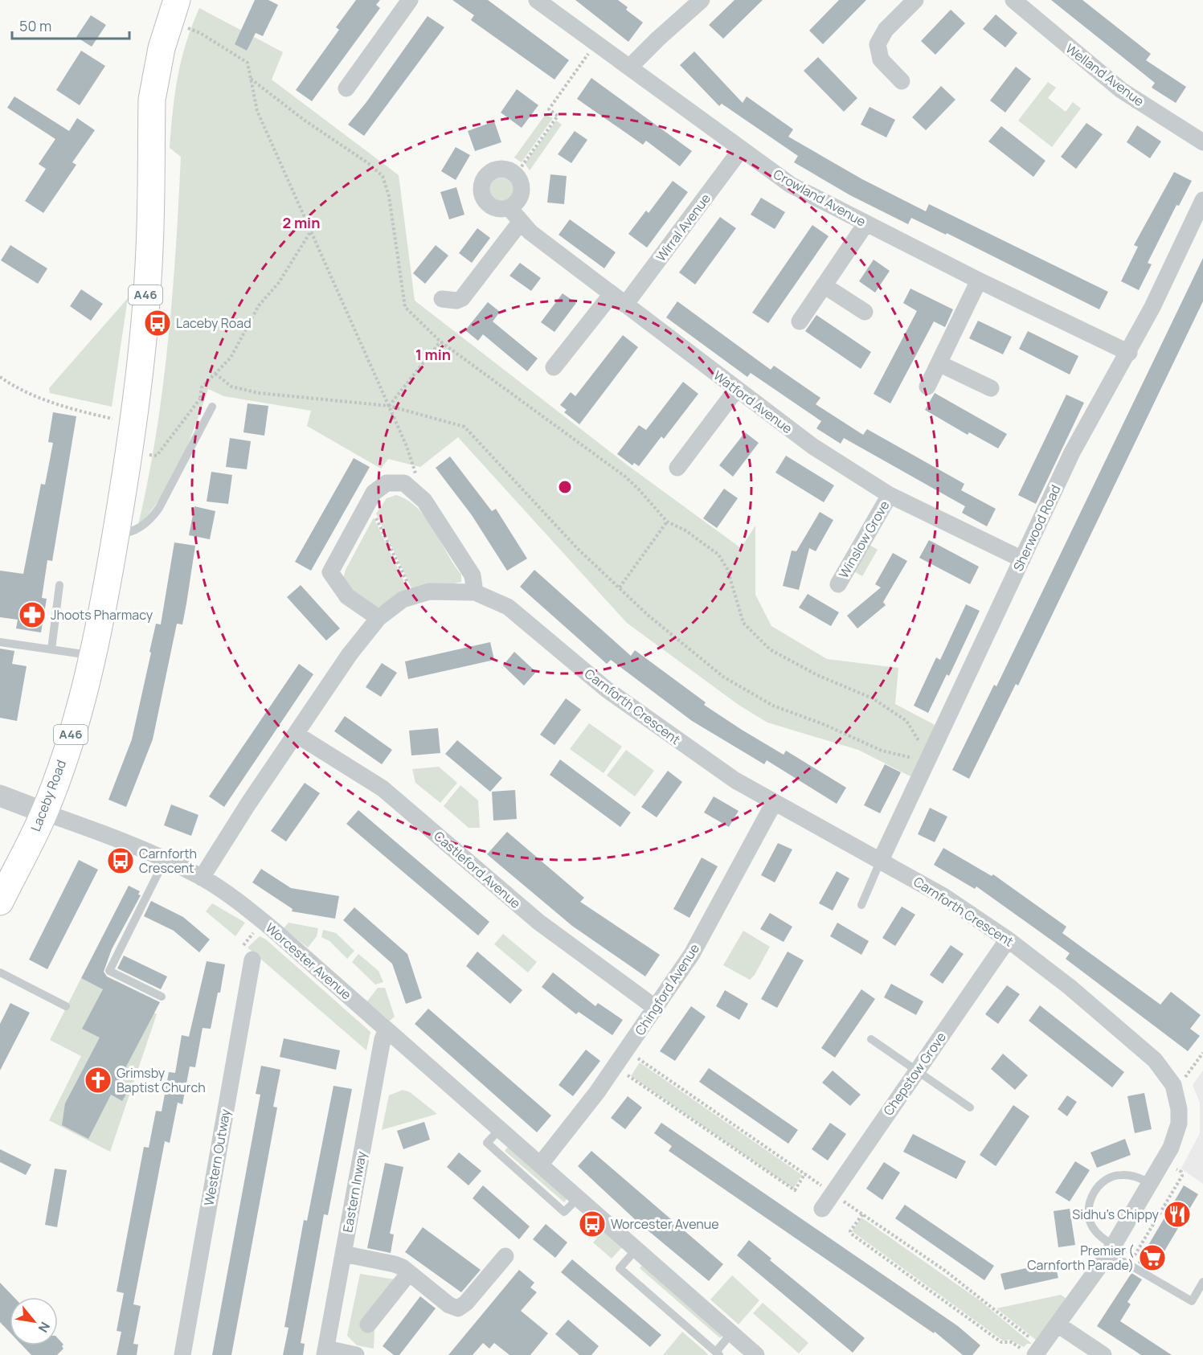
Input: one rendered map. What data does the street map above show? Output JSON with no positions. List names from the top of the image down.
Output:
{
  "streets": {
    "highway": ["A46", "Laceby Road"],
    "street": [
      "Welland Avenue",
      "Crowland Avenue",
      "Wirral Avenue",
      "Watford Avenue",
      "Sherwood Road",
      "Winslow Grove",
      "Carnforth Crescent",
      "Castleford Avenue",
      "Worcester Avenue",
      "Chingford Avenue",
      "Chepstow Grove",
      "Western Outway",
      "Eastern Inway"
    ]
  },
  "crossings": [
    ["Crowland Avenue", "Wirral Avenue"],
    ["Crowland Avenue", "Sherwood Road"],
    ["Wirral Avenue", "Watford Avenue"],
    ["Watford Avenue", "Sherwood Road"],
    ["Watford Avenue", "Winslow Grove"],
    ["Sherwood Road", "Carnforth Crescent"],
    ["Carnforth Crescent", "Castleford Avenue"],
    ["Carnforth Crescent", "Worcester Avenue"],
    ["Carnforth Crescent", "Chingford Avenue"],
    ["Carnforth Crescent", "Chepstow Grove"],
    ["Laceby Road", "Worcester Avenue"],
    ["Castleford Avenue", "Chingford Avenue"],
    ["Worcester Avenue", "Chingford Avenue"],
    ["Worcester Avenue", "Eastern Inway"]
  ],
  "places": {
    "bus stop": ["Laceby Road", "Carnforth Crescent", "Worcester Avenue"],
    "pharmacy": ["Jhoots Pharmacy"],
    "church": ["Grimsby Baptist Church"],
    "restaurant": ["Sidhu's Chippy"],
    "supermarket": ["Premier ( Carnforth Parade)"]
  },
  "scale_bar": "50 m",
  "north": "bottom right",
  "rings": ["2 min", "1 min"]
}
